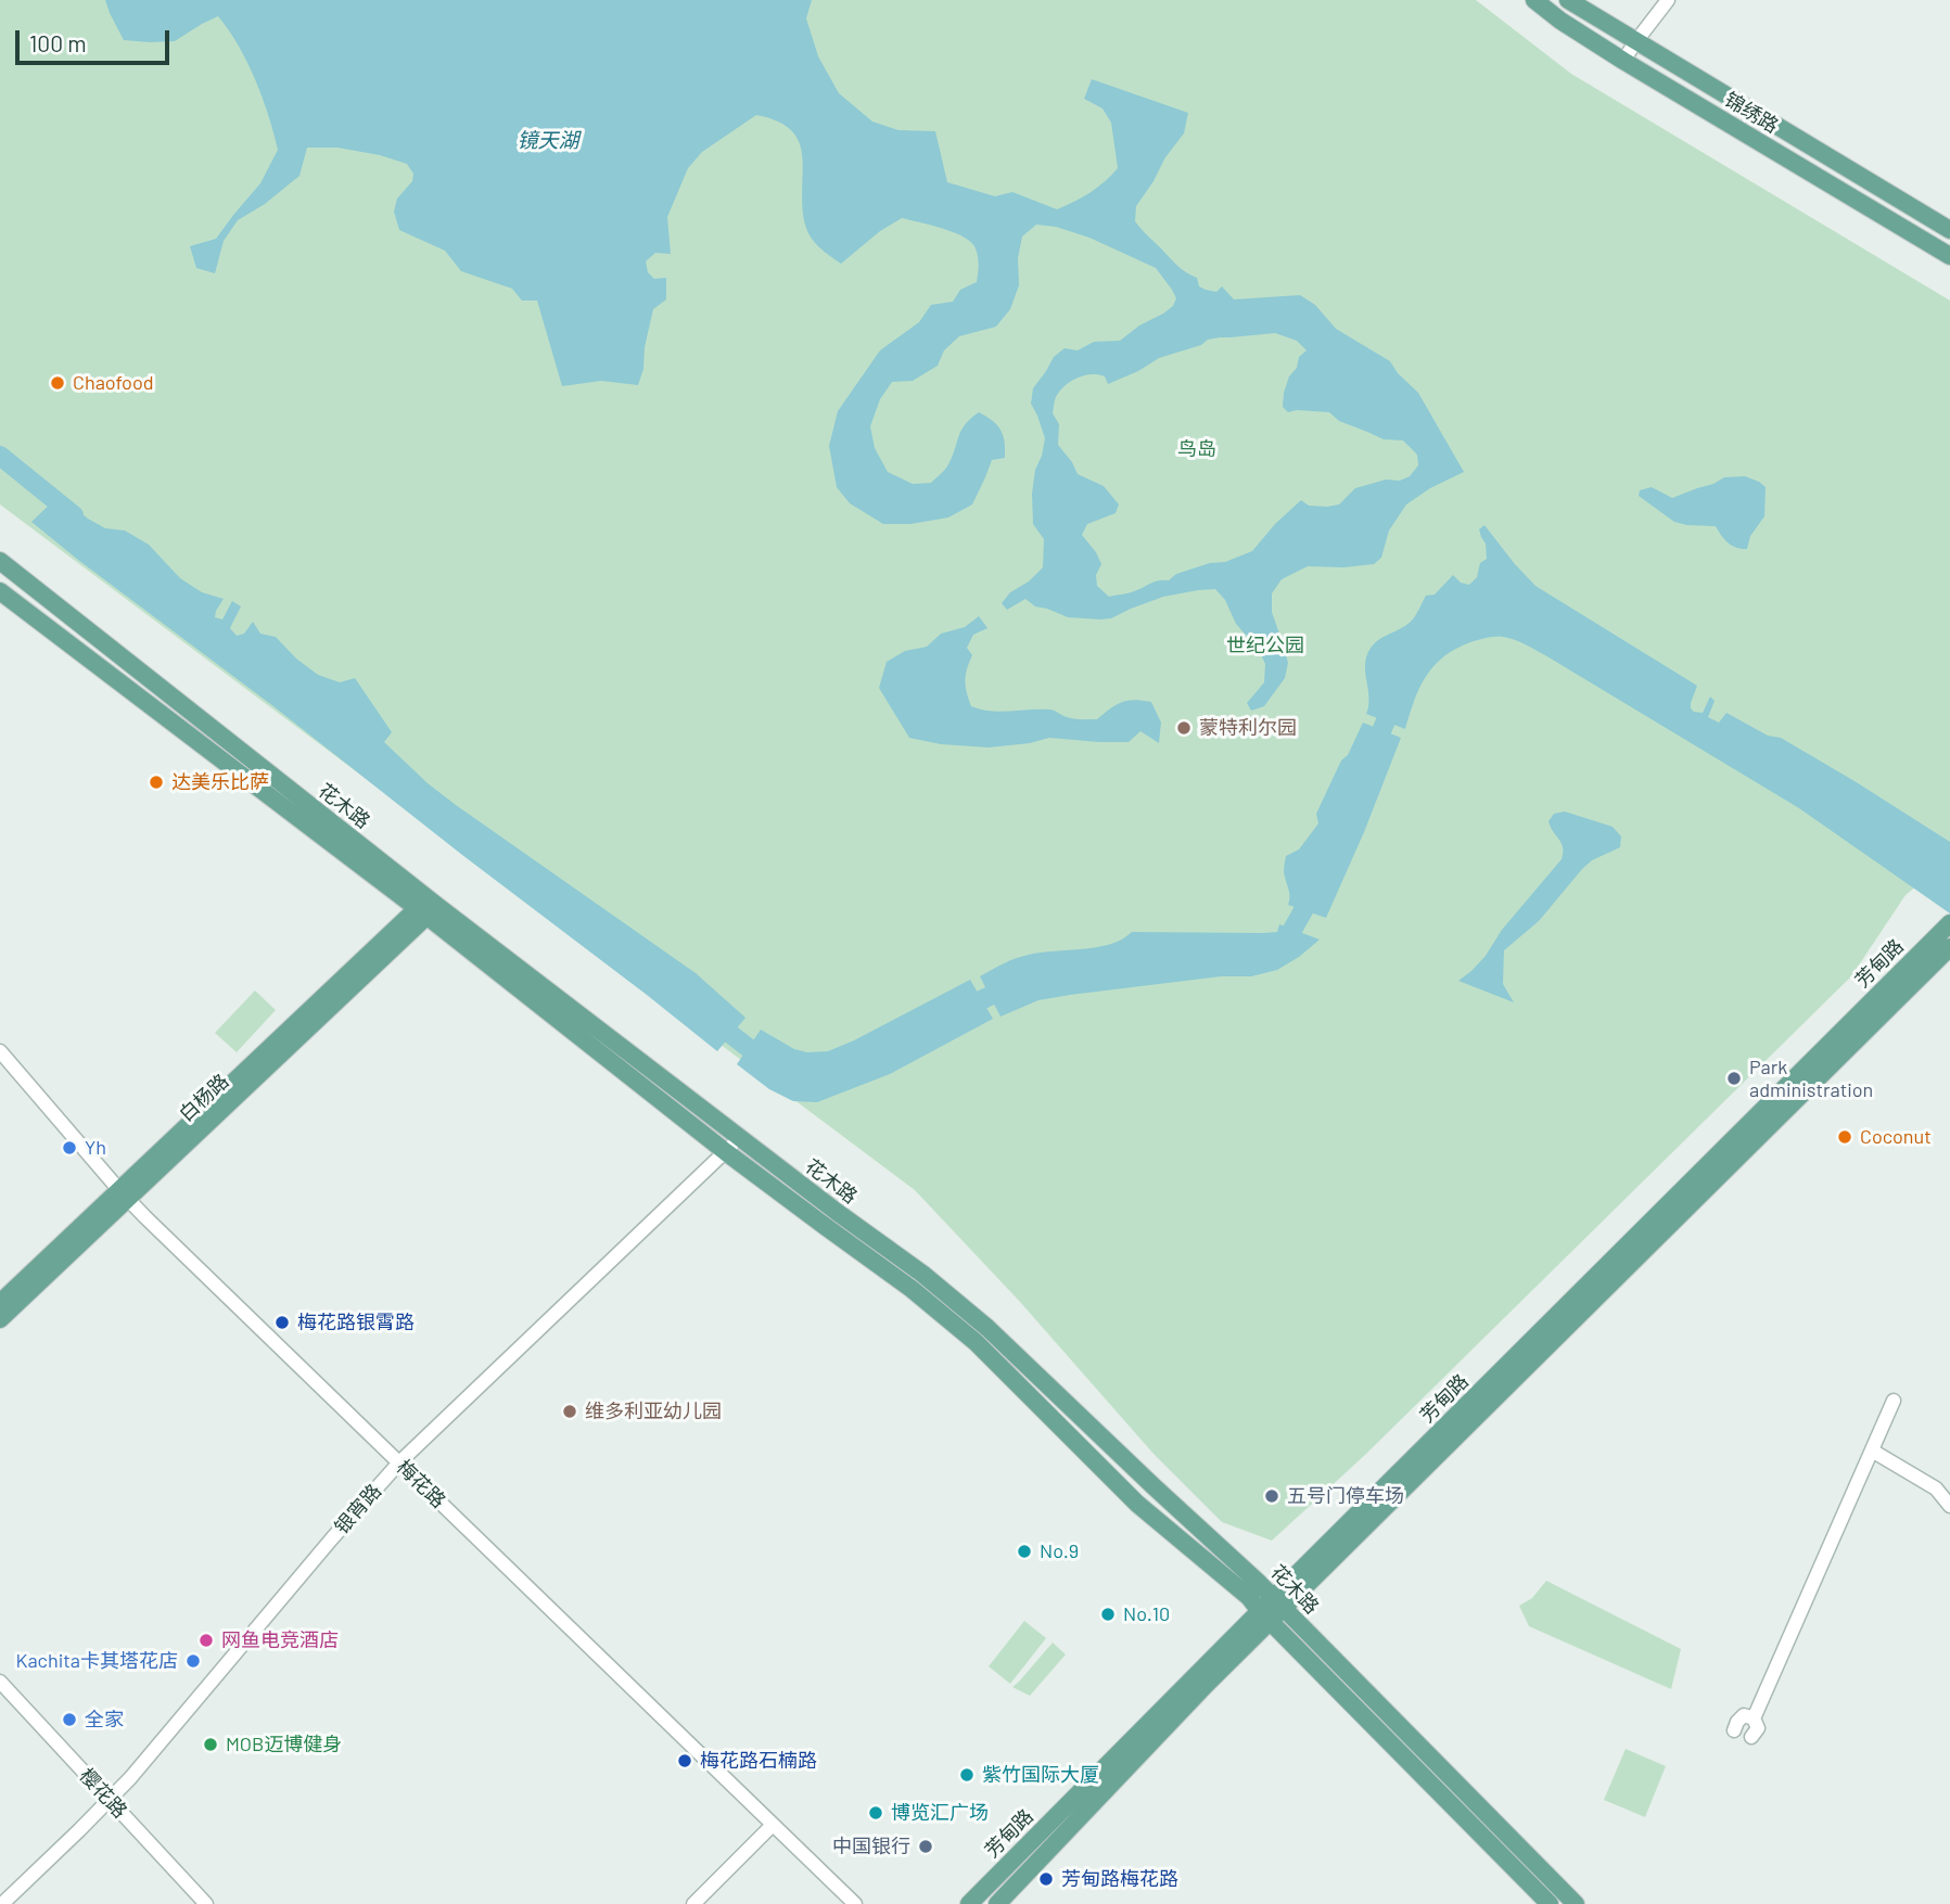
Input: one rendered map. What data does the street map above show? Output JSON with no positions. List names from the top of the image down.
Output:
{
  "streets": {
    "main road": [
      "锦绣路",
      "花木路",
      "芳甸路",
      "白杨路"
    ],
    "street": ["梅花路", "银宵路", "樱花路"]
  },
  "crossings": [
    ["花木路", "芳甸路"],
    ["花木路", "白杨路"],
    ["花木路", "银宵路"],
    ["白杨路", "梅花路"],
    ["梅花路", "银宵路"],
    ["银宵路", "樱花路"]
  ],
  "water": ["镜天湖"],
  "parks": ["鸟岛", "世纪公园"],
  "places": [
    "Chaofood",
    "蒙特利尔园",
    "达美乐比萨",
    "Park administration",
    "Coconut",
    "Yh",
    "梅花路银霄路",
    "维多利亚幼儿园",
    "五号门停车场",
    "No.9",
    "No.10",
    "网鱼电竞酒店",
    "Kachita卡其塔花店",
    "全家",
    "MOB迈博健身",
    "梅花路石楠路",
    "紫竹国际大厦",
    "博览汇广场",
    "中国银行",
    "芳甸路梅花路"
  ],
  "scale_bar": "100 m"
}
